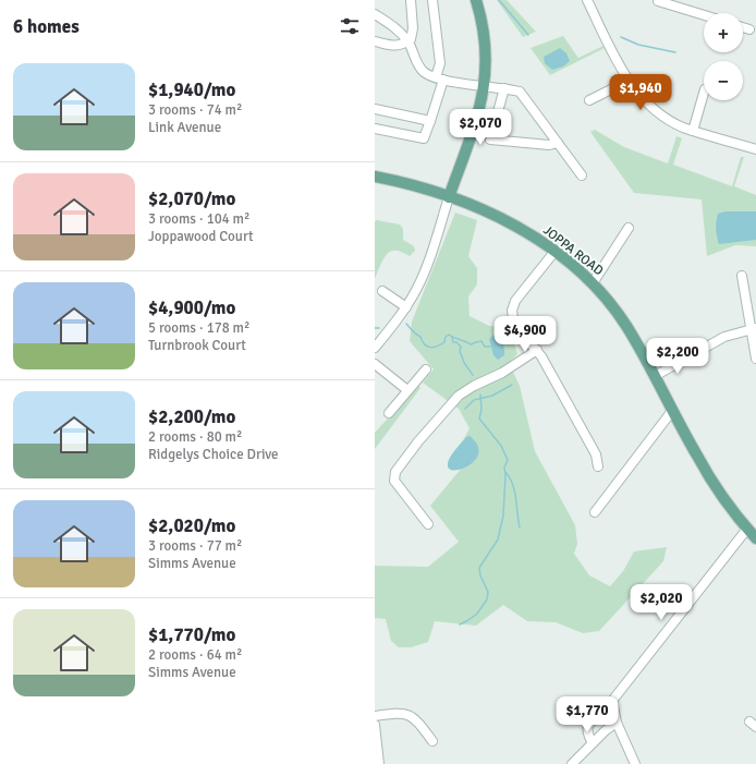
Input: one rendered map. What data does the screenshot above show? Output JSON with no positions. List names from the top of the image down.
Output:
{
  "streets": {
    "main road": ["JOPPA ROAD"]
  },
  "page": {
    "heading": "6 homes",
    "map_buttons": ["+", "−"],
    "list": [
      {
        "name": "$1,940/mo",
        "note": "3 rooms · 74 m² · Link Avenue"
      },
      {
        "name": "$2,070/mo",
        "note": "3 rooms · 104 m² · Joppawood Court"
      },
      {
        "name": "$4,900/mo",
        "note": "5 rooms · 178 m² · Turnbrook Court"
      },
      {
        "name": "$2,200/mo",
        "note": "2 rooms · 80 m² · Ridgelys Choice Drive"
      },
      {
        "name": "$2,020/mo",
        "note": "3 rooms · 77 m² · Simms Avenue"
      },
      {
        "name": "$1,770/mo",
        "note": "2 rooms · 64 m² · Simms Avenue"
      }
    ],
    "price": [
      "$1,940",
      "$2,070",
      "$4,900",
      "$2,200",
      "$2,020",
      "$1,770"
    ]
  }
}
